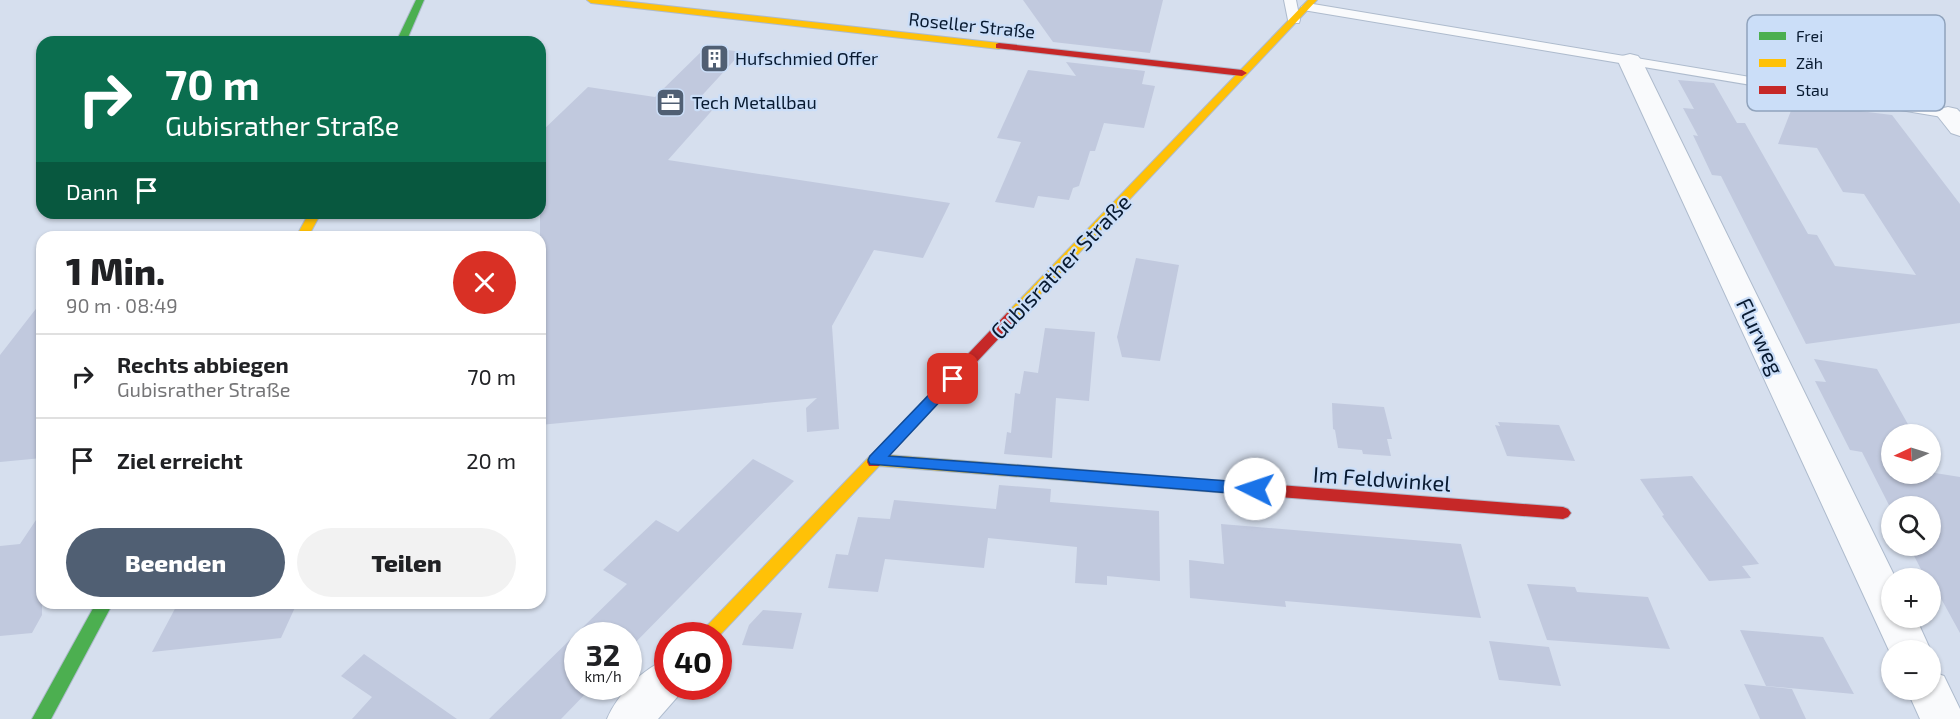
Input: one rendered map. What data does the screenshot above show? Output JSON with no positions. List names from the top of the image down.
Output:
{
  "streets": {
    "street": [
      "Roseller Straße",
      "Gubisrather Straße",
      "Flurweg",
      "Im Feldwinkel"
    ]
  },
  "crossings": [
    ["Roseller Straße", "Gubisrather Straße"],
    ["Gubisrather Straße", "Im Feldwinkel"]
  ],
  "places": {
    "building": ["Hufschmied Offer"],
    "office": ["Tech Metallbau"]
  },
  "legend": ["Frei", "Zäh", "Stau"],
  "north": "left",
  "page": {
    "turn": ["70 m", "Gubisrather Straße"],
    "then": "Dann",
    "heading": ["1 Min.", "90 m · 08:49"],
    "list": [
      {
        "name": "Rechts abbiegen",
        "note": "Gubisrather Straße",
        "value": "70 m"
      },
      {
        "name": "Ziel erreicht",
        "value": "20 m"
      }
    ],
    "map_buttons": ["+", "−"],
    "buttons": ["Beenden", "Teilen"],
    "speed": "32 km/h",
    "limit": "40"
  }
}
